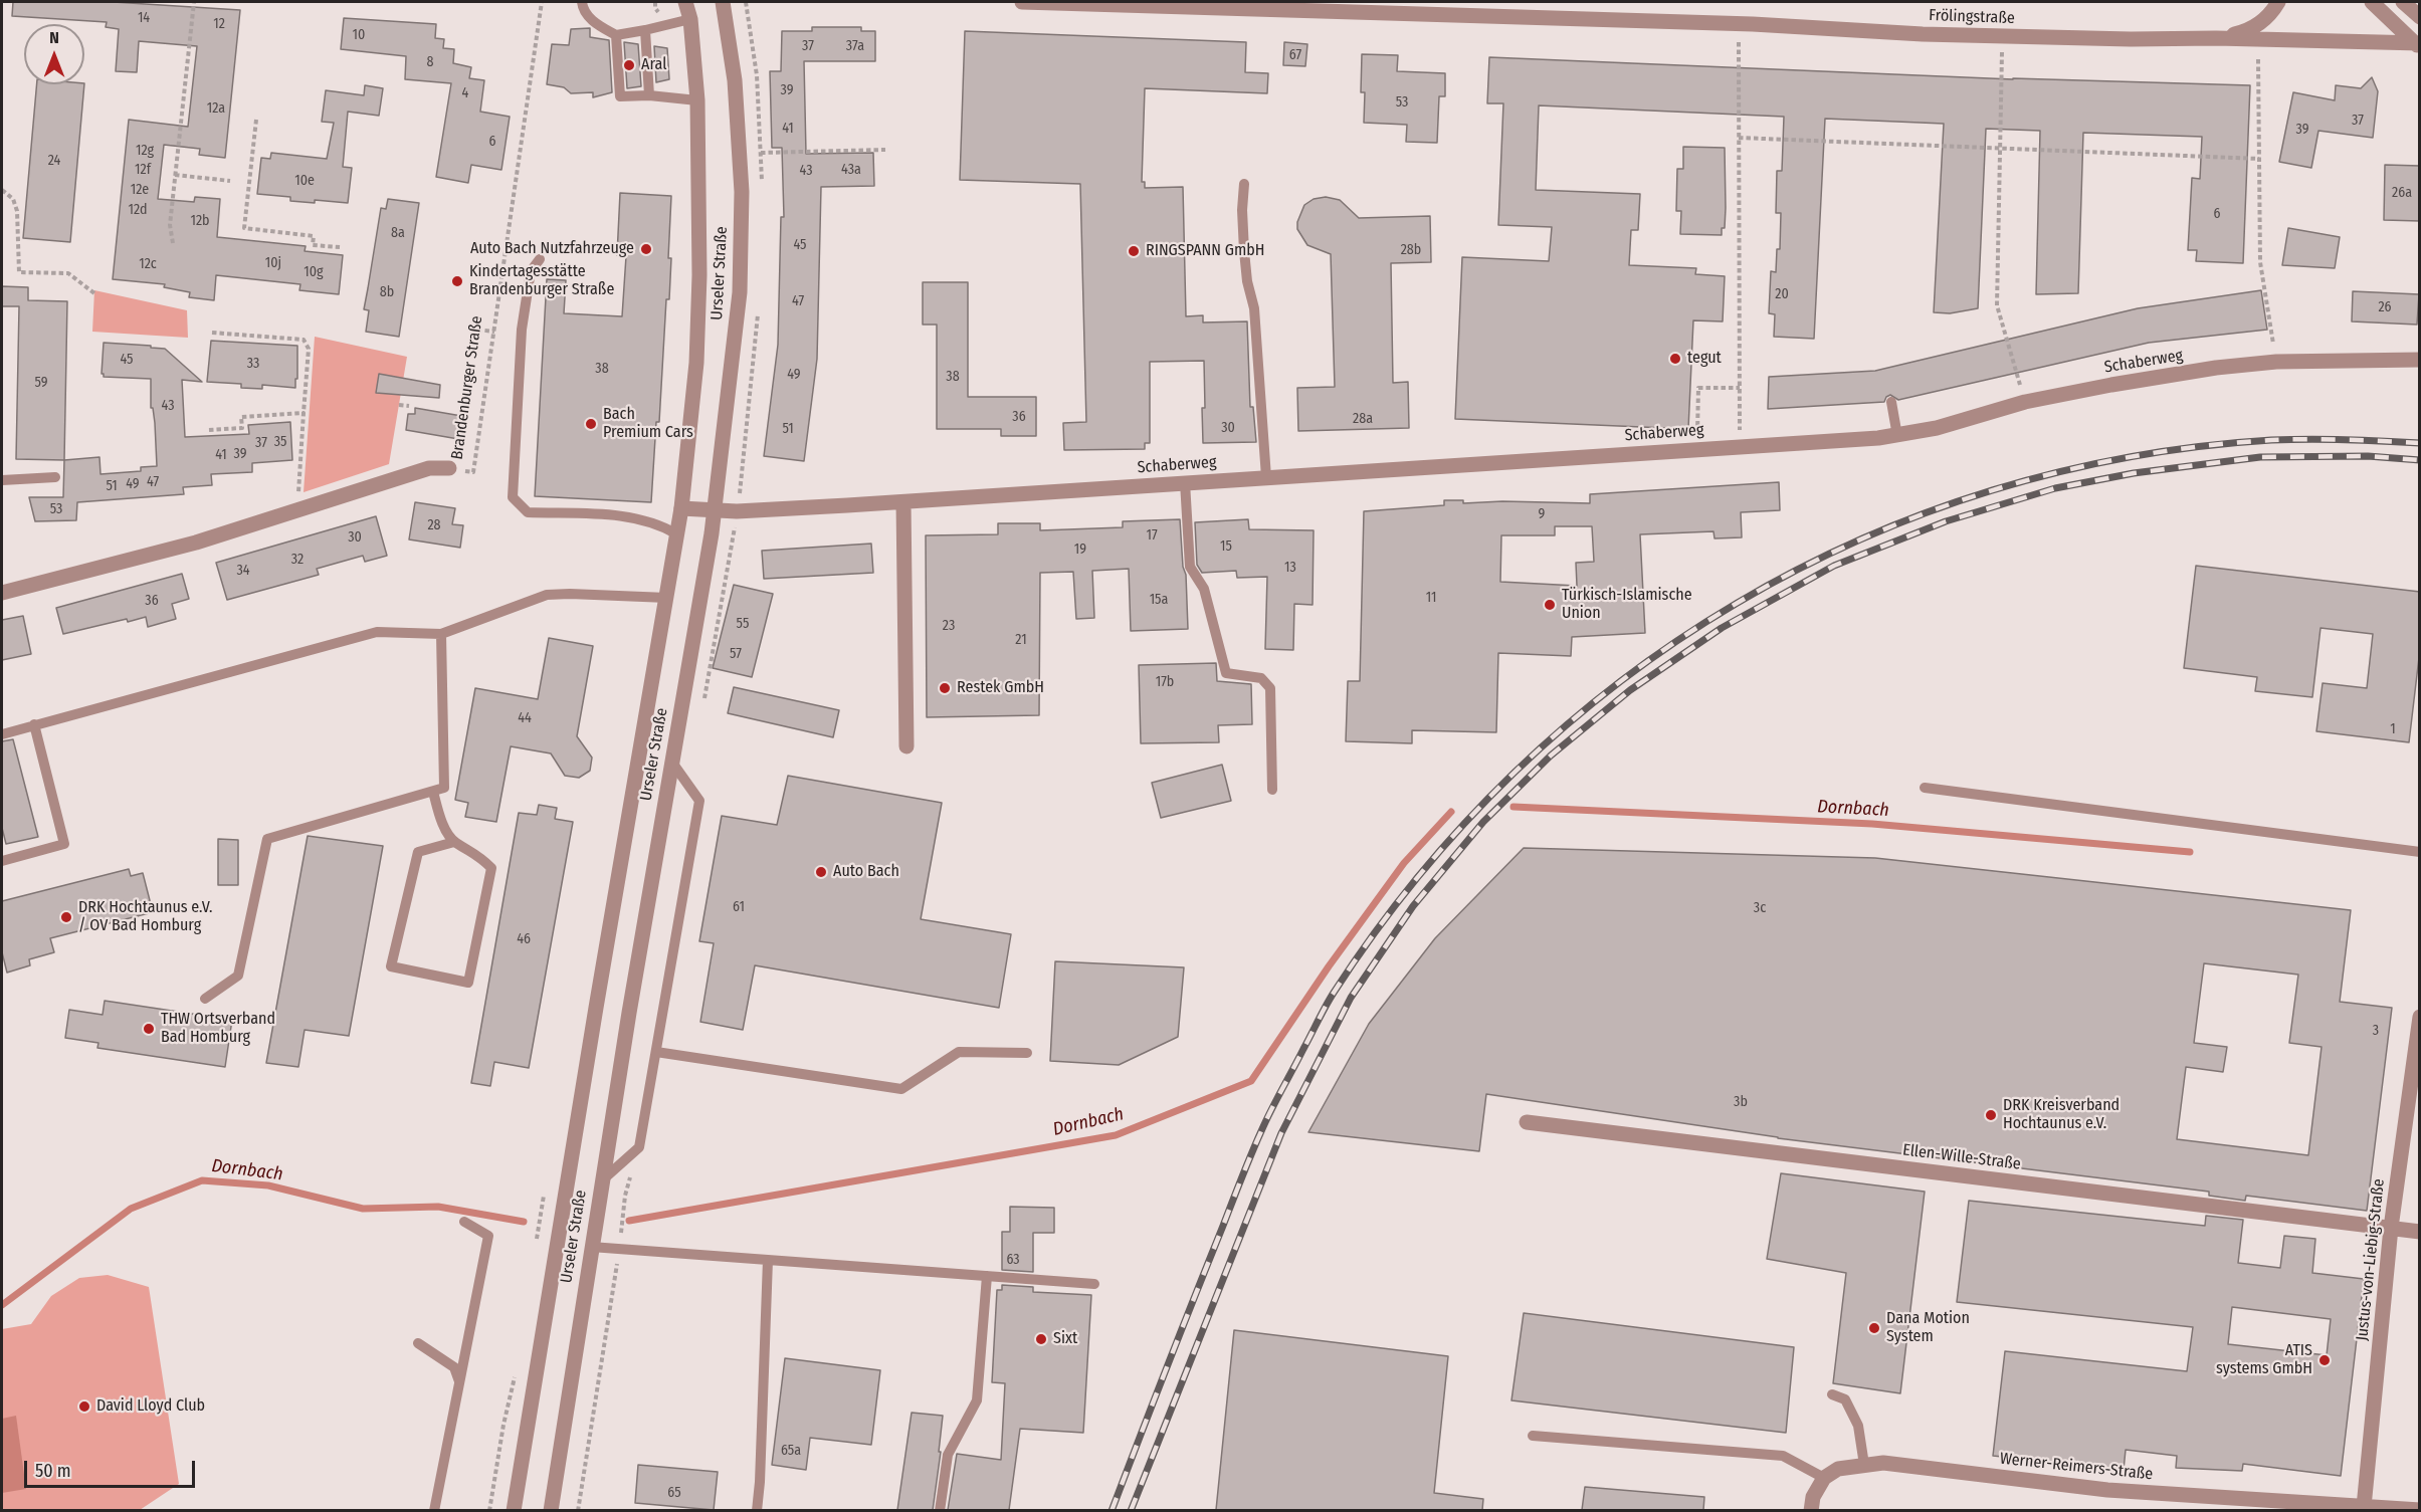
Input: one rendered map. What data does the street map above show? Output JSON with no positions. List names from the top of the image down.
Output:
{
  "streets": {
    "street": [
      "Frölingstraße",
      "Urseler Straße",
      "Schaberweg",
      "Brandenburger Straße",
      "Ellen-Wille-Straße",
      "Justus-von-Liebig-Straße",
      "Werner-Reimers-Straße"
    ]
  },
  "crossings": [
    ["Urseler Straße", "Schaberweg"],
    ["Ellen-Wille-Straße", "Justus-von-Liebig-Straße"],
    ["Justus-von-Liebig-Straße", "Werner-Reimers-Straße"]
  ],
  "water": ["Dornbach"],
  "places": [
    "Aral",
    "Auto Bach Nutzfahrzeuge",
    "RINGSPANN GmbH",
    "Kindertagesstätte Brandenburger Straße",
    "tegut",
    "Bach Premium Cars",
    "Türkisch-Islamische Union",
    "Restek GmbH",
    "Auto Bach",
    "DRK Hochtaunus e.V. / OV Bad Homburg",
    "THW Ortsverband Bad Homburg",
    "DRK Kreisverband Hochtaunus e.V.",
    "Dana Motion System",
    "Sixt",
    "ATIS systems GmbH",
    "David Lloyd Club"
  ],
  "house_numbers": [
    "14",
    "12",
    "10",
    "37",
    "37a",
    "67",
    "8",
    "39",
    "4",
    "53",
    "12a",
    "37",
    "41",
    "39",
    "6",
    "12g",
    "24",
    "12f",
    "43a",
    "43",
    "10e",
    "12e",
    "26a",
    "12d",
    "6",
    "12b",
    "8a",
    "45",
    "28b",
    "10j",
    "12c",
    "10g",
    "8b",
    "20",
    "47",
    "26",
    "45",
    "33",
    "38",
    "49",
    "38",
    "59",
    "43",
    "36",
    "28a",
    "30",
    "51",
    "35",
    "37",
    "39",
    "41",
    "47",
    "49",
    "51",
    "53",
    "9",
    "28",
    "17",
    "30",
    "15",
    "19",
    "32",
    "13",
    "34",
    "11",
    "15a",
    "36",
    "55",
    "23",
    "21",
    "57",
    "17b",
    "44",
    "1",
    "61",
    "3c",
    "46",
    "3",
    "3b",
    "63",
    "65a",
    "65"
  ],
  "scale_bar": "50 m",
  "north": "top"
}
